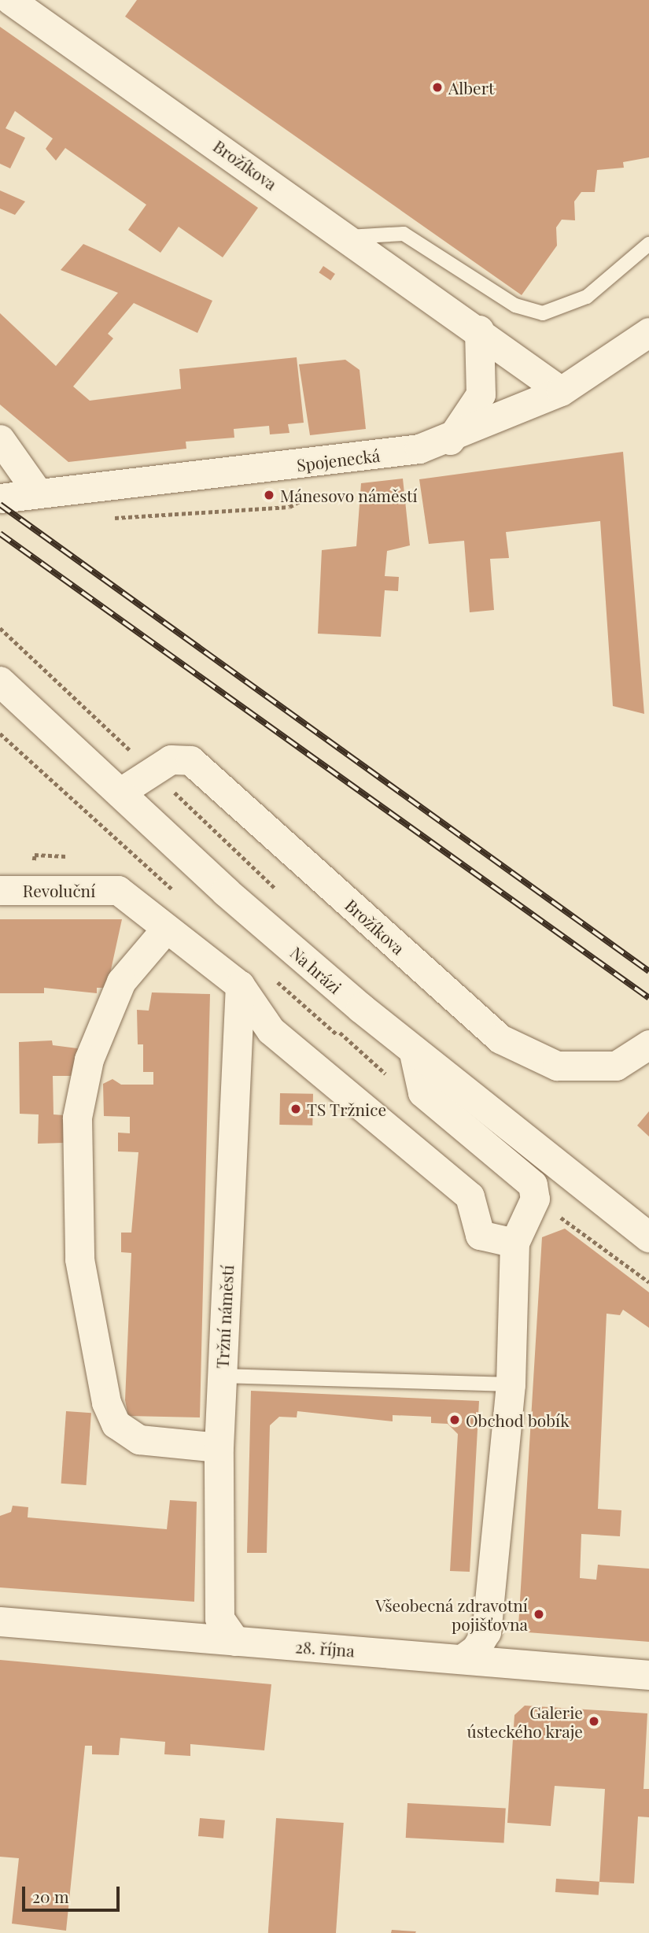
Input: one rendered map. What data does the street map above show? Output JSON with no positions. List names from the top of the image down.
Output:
{
  "streets": {
    "main road": ["Na hrázi"],
    "street": [
      "Brožíkova",
      "Spojenecká",
      "Revoluční",
      "Tržní náměstí",
      "28. října"
    ]
  },
  "crossings": [
    ["Brožíkova", "Spojenecká"],
    ["Brožíkova", "Na hrázi"],
    ["Tržní náměstí", "28. října"]
  ],
  "places": [
    "Albert",
    "Mánesovo náměstí",
    "TS Tržnice",
    "Obchod bobík",
    "Všeobecná zdravotní pojišťovna",
    "Galerie ústeckého kraje"
  ],
  "scale_bar": "20 m"
}
